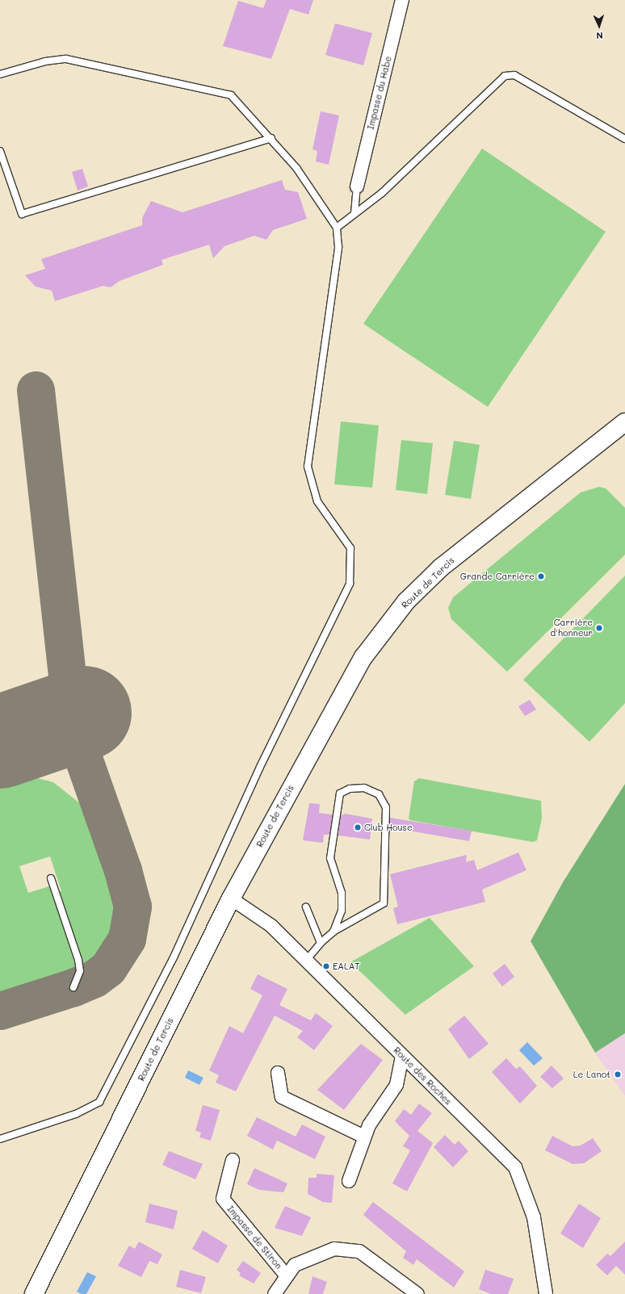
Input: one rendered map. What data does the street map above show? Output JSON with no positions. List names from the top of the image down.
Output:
{
  "streets": {
    "main road": ["Route de Tercis"],
    "street": ["Impasse du Habe", "Route des Roches", "Impasse de Stiron"]
  },
  "crossings": [
    ["Route de Tercis", "Route des Roches"]
  ],
  "places": [
    "Grande Carrière",
    "Carrière d'honneur",
    "Club House",
    "EALAT",
    "Le Lanot"
  ],
  "north": "bottom"
}
